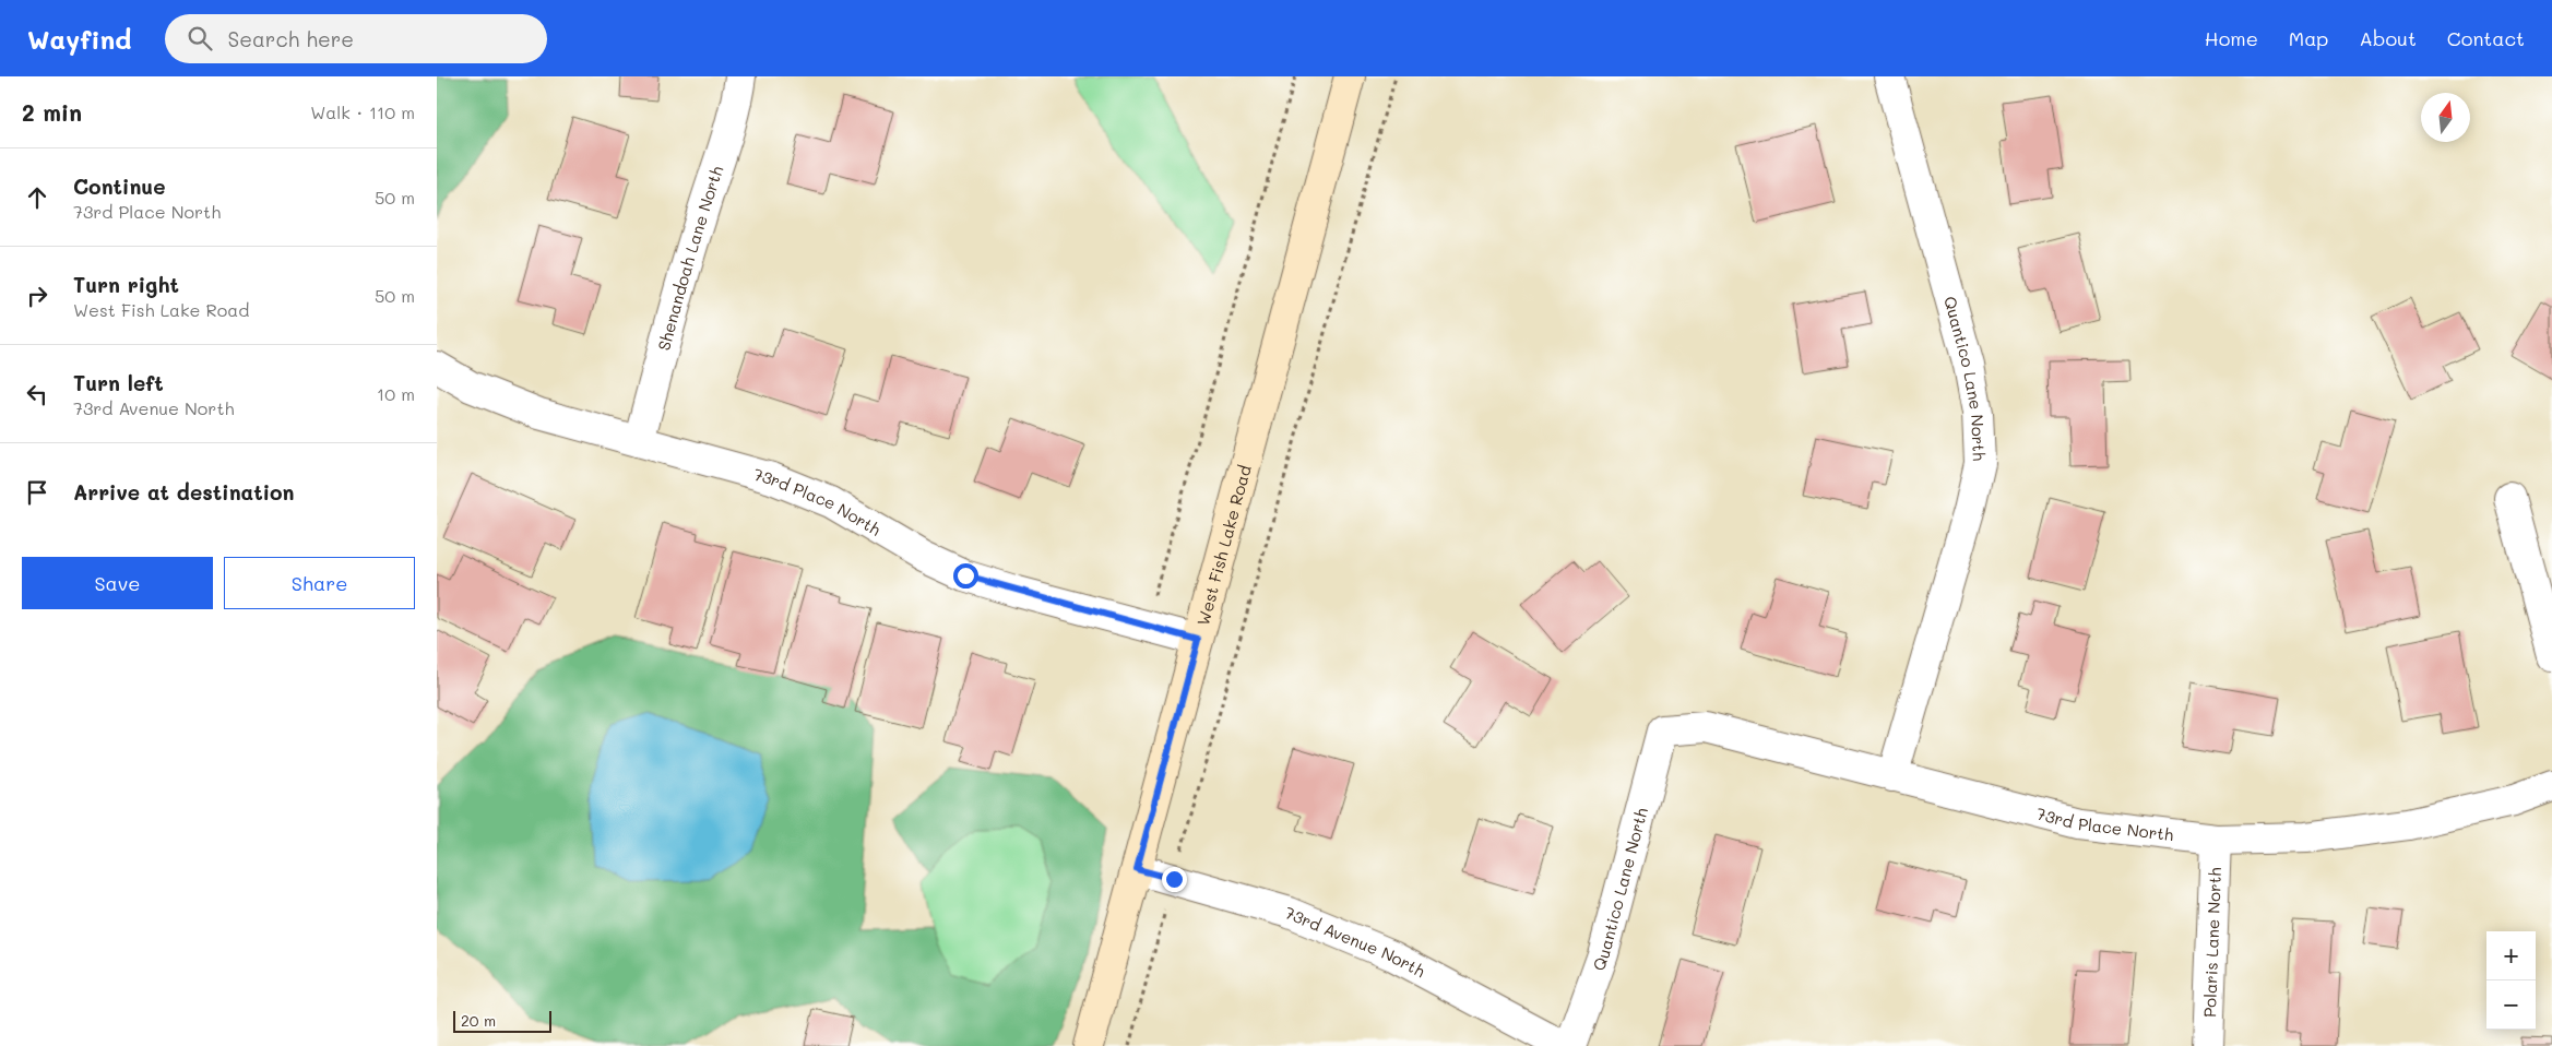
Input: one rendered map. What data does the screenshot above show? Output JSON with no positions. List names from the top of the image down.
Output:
{
  "streets": {
    "street": [
      "Shenandoah Lane North",
      "Quantico Lane North",
      "73rd Place North",
      "West Fish Lake Road",
      "Polaris Lane North",
      "73rd Avenue North"
    ]
  },
  "crossings": [
    ["Shenandoah Lane North", "73rd Place North"],
    ["Quantico Lane North", "73rd Place North"],
    ["73rd Place North", "West Fish Lake Road"],
    ["73rd Place North", "Polaris Lane North"],
    ["West Fish Lake Road", "73rd Avenue North"]
  ],
  "scale_bar": "20 m",
  "north": "top",
  "page": {
    "header": "Wayfind",
    "search": "Search here",
    "nav": [
      "Home",
      "Map",
      "About",
      "Contact"
    ],
    "heading": ["2 min", "Walk · 110 m"],
    "list": [
      ["Continue", "73rd Place North", "50 m"],
      ["Turn right", "West Fish Lake Road", "50 m"],
      ["Turn left", "73rd Avenue North", "10 m"],
      "Arrive at destination"
    ],
    "buttons": ["Save", "Share"],
    "map_buttons": ["+", "−"],
    "scale": "20 m"
  }
}
